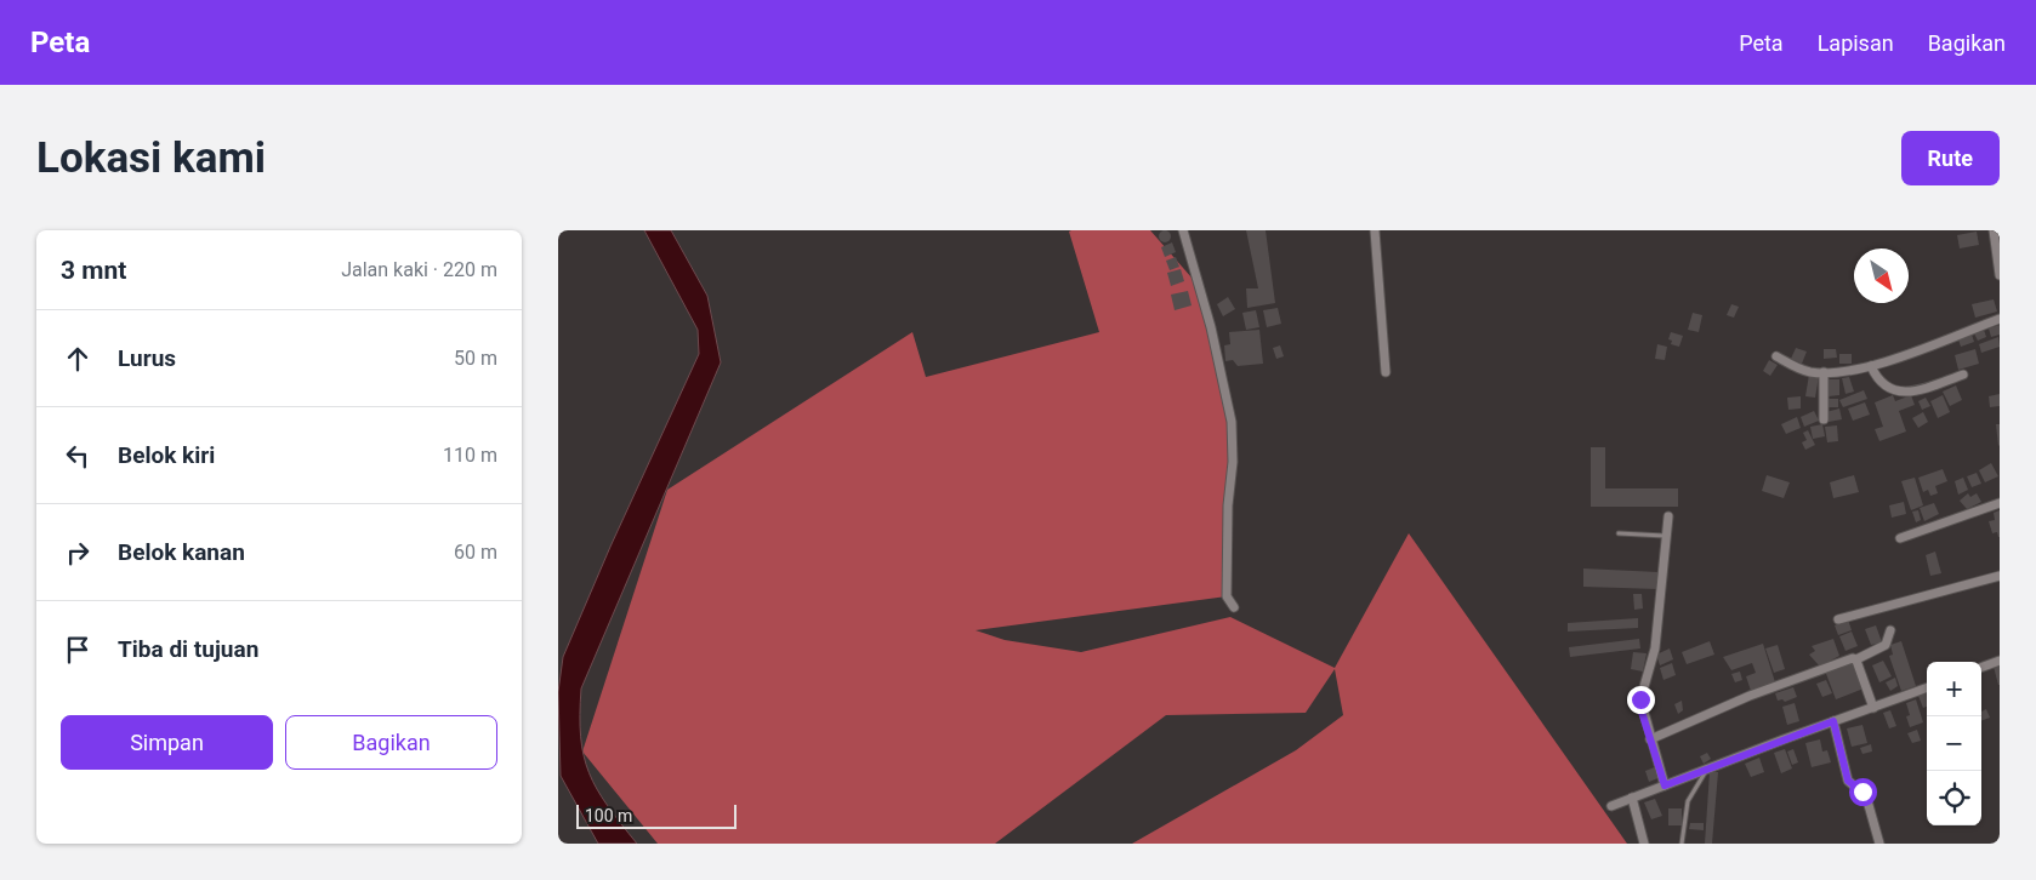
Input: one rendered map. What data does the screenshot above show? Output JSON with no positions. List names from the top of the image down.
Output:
{
  "scale_bar": "100 m",
  "north": "bottom right",
  "page": {
    "header": "Peta",
    "nav": ["Peta", "Lapisan", "Bagikan"],
    "buttons": [
      "Rute",
      ["Simpan", "Bagikan"]
    ],
    "title": "Lokasi kami",
    "heading": ["3 mnt", "Jalan kaki · 220 m"],
    "list": [
      ["Lurus", "50 m"],
      ["Belok kiri", "110 m"],
      ["Belok kanan", "60 m"],
      "Tiba di tujuan"
    ],
    "map_buttons": ["+", "−"],
    "scale": "100 m"
  }
}
